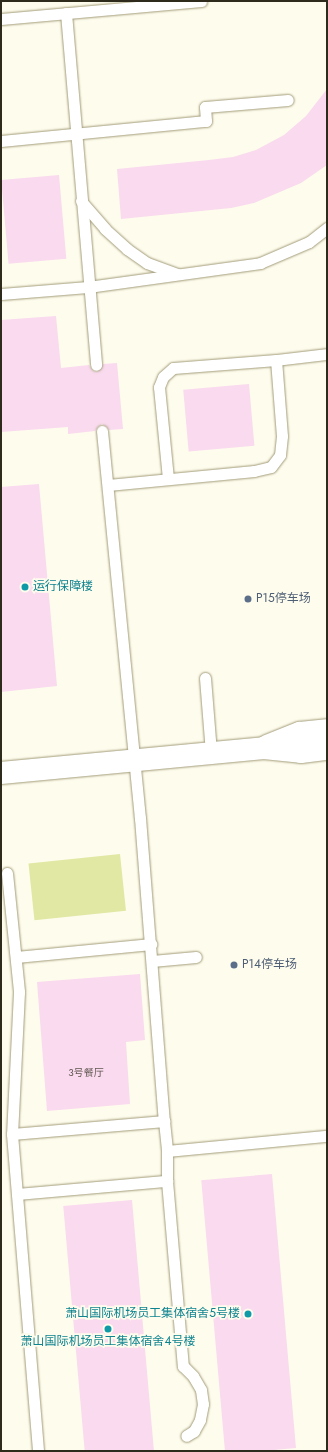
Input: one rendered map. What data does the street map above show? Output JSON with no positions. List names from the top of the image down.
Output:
{
  "places": [
    "运行保障楼",
    "P15停车场",
    "P14停车场",
    "萧山国际机场员工集体宿舍5号楼",
    "萧山国际机场员工集体宿舍4号楼"
  ],
  "house_numbers": ["3号餐厅"]
}
